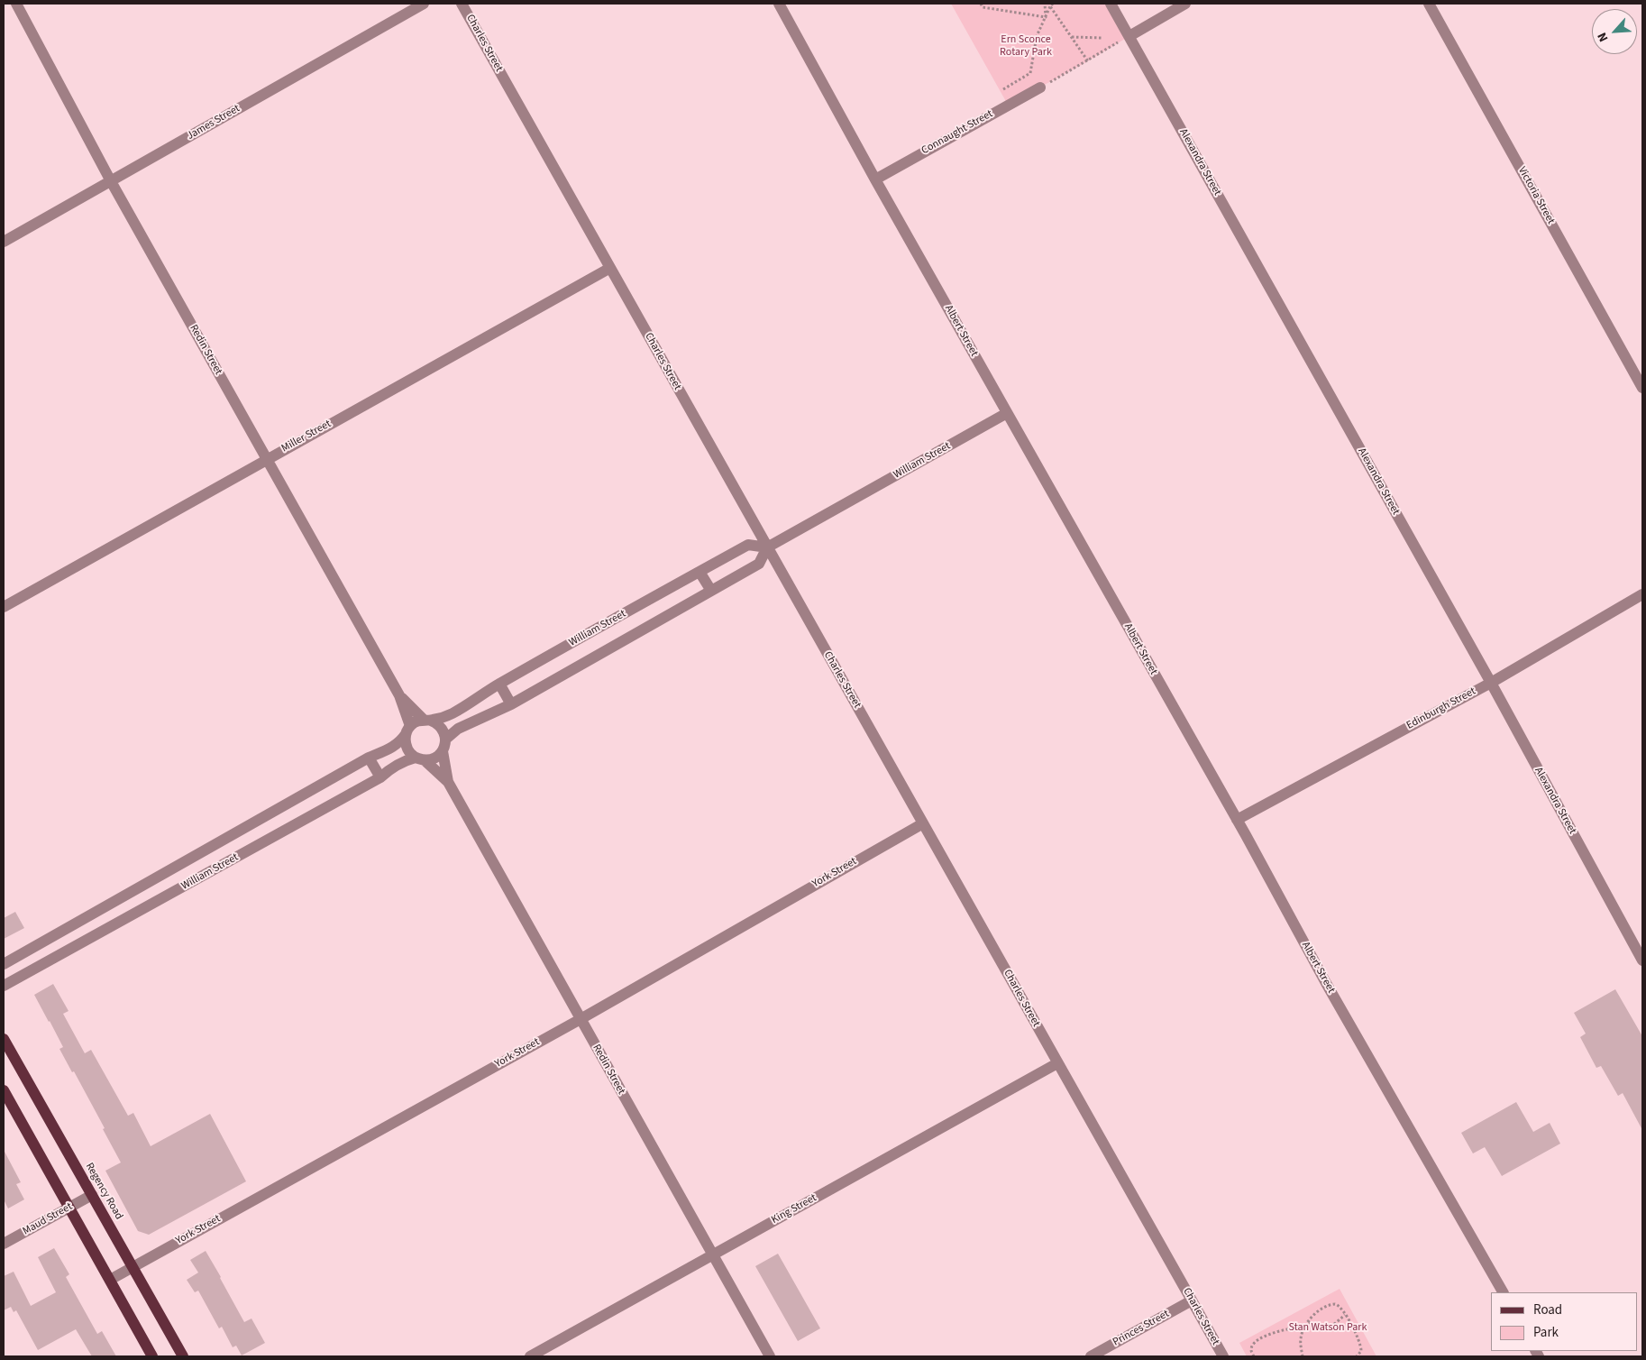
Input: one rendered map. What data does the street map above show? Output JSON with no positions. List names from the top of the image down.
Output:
{
  "streets": {
    "main road": ["Regency Road"],
    "street": [
      "Charles Street",
      "James Street",
      "Connaught Street",
      "Alexandra Street",
      "Victoria Street",
      "Albert Street",
      "Redin Street",
      "Miller Street",
      "William Street",
      "Edinburgh Street",
      "York Street",
      "King Street",
      "Maud Street",
      "Princes Street"
    ]
  },
  "crossings": [
    ["Charles Street", "Miller Street"],
    ["Charles Street", "William Street"],
    ["Charles Street", "York Street"],
    ["Charles Street", "King Street"],
    ["Charles Street", "Princes Street"],
    ["James Street", "Redin Street"],
    ["Connaught Street", "Albert Street"],
    ["Alexandra Street", "Edinburgh Street"],
    ["Albert Street", "William Street"],
    ["Albert Street", "Edinburgh Street"],
    ["Redin Street", "Miller Street"],
    ["Redin Street", "William Street"],
    ["Redin Street", "York Street"],
    ["Redin Street", "King Street"],
    ["York Street", "Regency Road"],
    ["Regency Road", "Maud Street"]
  ],
  "parks": ["Ern Sconce Rotary Park", "Stan Watson Park"],
  "legend": ["Road", "Park"],
  "north": "bottom left"
}
